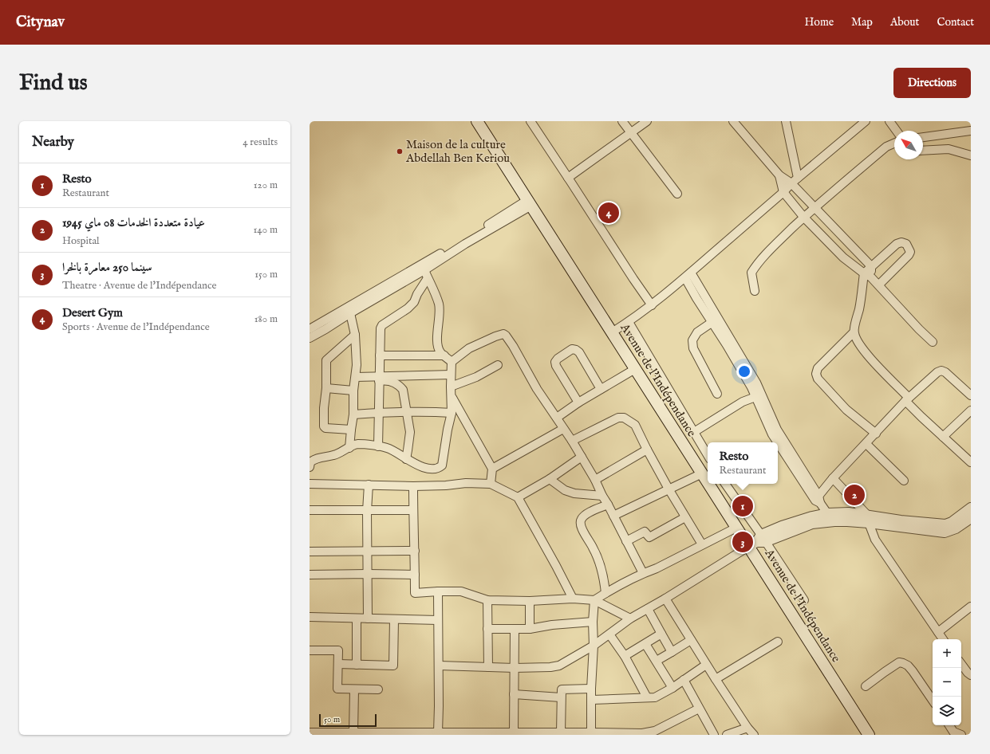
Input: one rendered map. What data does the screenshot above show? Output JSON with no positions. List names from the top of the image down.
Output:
{
  "streets": {
    "main road": ["Avenue de l'Indépendance"]
  },
  "places": ["Maison de la culture Abdellah Ben Keriou"],
  "scale_bar": "50 m",
  "north": "top left",
  "page": {
    "header": "Citynav",
    "nav": [
      "Home",
      "Map",
      "About",
      "Contact"
    ],
    "buttons": "Directions",
    "title": "Find us",
    "heading": ["Nearby", "4 results"],
    "list": [
      {
        "mark": "1",
        "name": "Resto",
        "note": "Restaurant",
        "value": "120 m"
      },
      {
        "mark": "2",
        "name": "عيادة متعددة الخدمات 08 ماي 1945",
        "note": "Hospital",
        "value": "140 m"
      },
      {
        "mark": "3",
        "name": "سينما 250 معامرة بالخرا",
        "note": "Theatre · Avenue de l'Indépendance",
        "value": "150 m"
      },
      {
        "mark": "4",
        "name": "Desert Gym",
        "note": "Sports · Avenue de l'Indépendance",
        "value": "180 m"
      }
    ],
    "pins": [
      "4",
      "2",
      "1",
      "3"
    ],
    "popup": ["Resto", "Restaurant"],
    "map_buttons": ["+", "−"],
    "scale": "50 m"
  }
}
